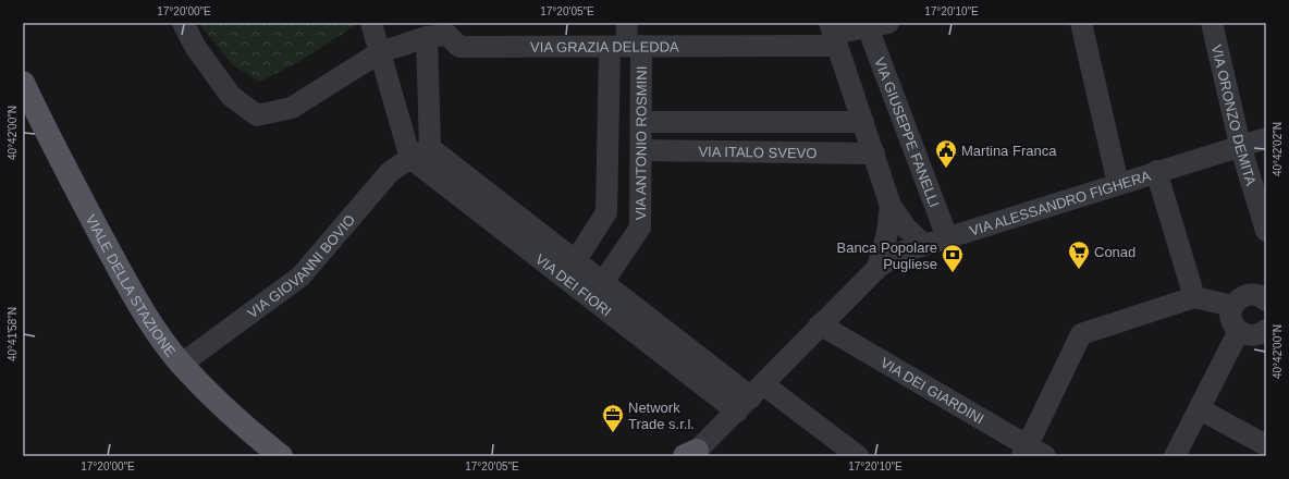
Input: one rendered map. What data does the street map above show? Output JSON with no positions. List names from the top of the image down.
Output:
{
  "streets": {
    "main road": ["VIALE DELLA STAZIONE"],
    "street": [
      "VIA GRAZIA DELEDDA",
      "VIA ORONZO DEMITA",
      "VIA GIUSEPPE FANELLI",
      "VIA ANTONIO ROSMINI",
      "VIA ITALO SVEVO",
      "VIA ALESSANDRO FIGHERA",
      "VIA GIOVANNI BOVIO",
      "VIA DEI FIORI",
      "VIA DEI GIARDINI"
    ]
  },
  "crossings": [
    ["VIA GRAZIA DELEDDA", "VIA GIUSEPPE FANELLI"],
    ["VIA GRAZIA DELEDDA", "VIA ANTONIO ROSMINI"],
    ["VIA ORONZO DEMITA", "VIA ALESSANDRO FIGHERA"],
    ["VIA GIUSEPPE FANELLI", "VIA ALESSANDRO FIGHERA"],
    ["VIA ANTONIO ROSMINI", "VIA ITALO SVEVO"],
    ["VIA ANTONIO ROSMINI", "VIA DEI FIORI"],
    ["VIA ALESSANDRO FIGHERA", "VIA DEI FIORI"],
    ["VIA ALESSANDRO FIGHERA", "VIA DEI GIARDINI"],
    ["VIA GIOVANNI BOVIO", "VIALE DELLA STAZIONE"],
    ["VIA GIOVANNI BOVIO", "VIA DEI FIORI"]
  ],
  "places": {
    "public building": ["Martina Franca"],
    "supermarket": ["Conad"],
    "bank": ["Banca Popolare Pugliese"],
    "office": ["Network Trade s.r.l."]
  },
  "coordinates": [
    "17°20'00\"E",
    "17°20'05\"E",
    "17°20'10\"E",
    "40°42'00\"N",
    "40°42'02\"N",
    "40°41'58\"N"
  ]
}
